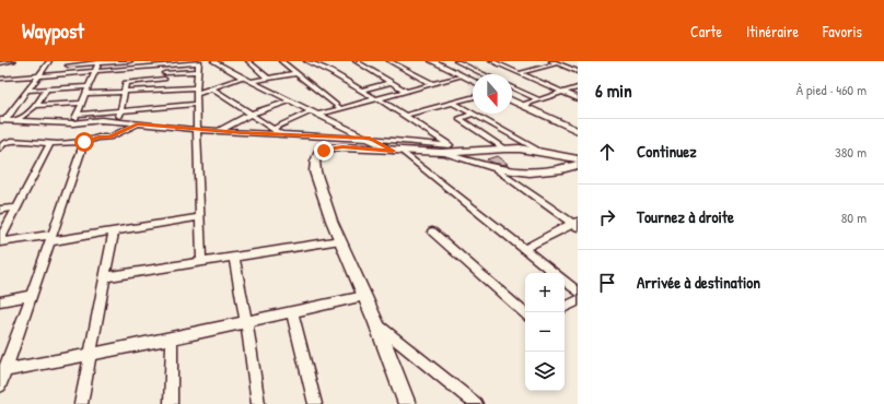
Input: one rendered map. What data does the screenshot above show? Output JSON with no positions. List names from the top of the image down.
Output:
{
  "north": "bottom",
  "page": {
    "header": "Waypost",
    "nav": ["Carte", "Itinéraire", "Favoris"],
    "heading": ["6 min", "À pied · 460 m"],
    "list": [
      ["Continuez", "380 m"],
      ["Tournez à droite", "80 m"],
      "Arrivée à destination"
    ],
    "map_buttons": ["+", "−"]
  }
}
